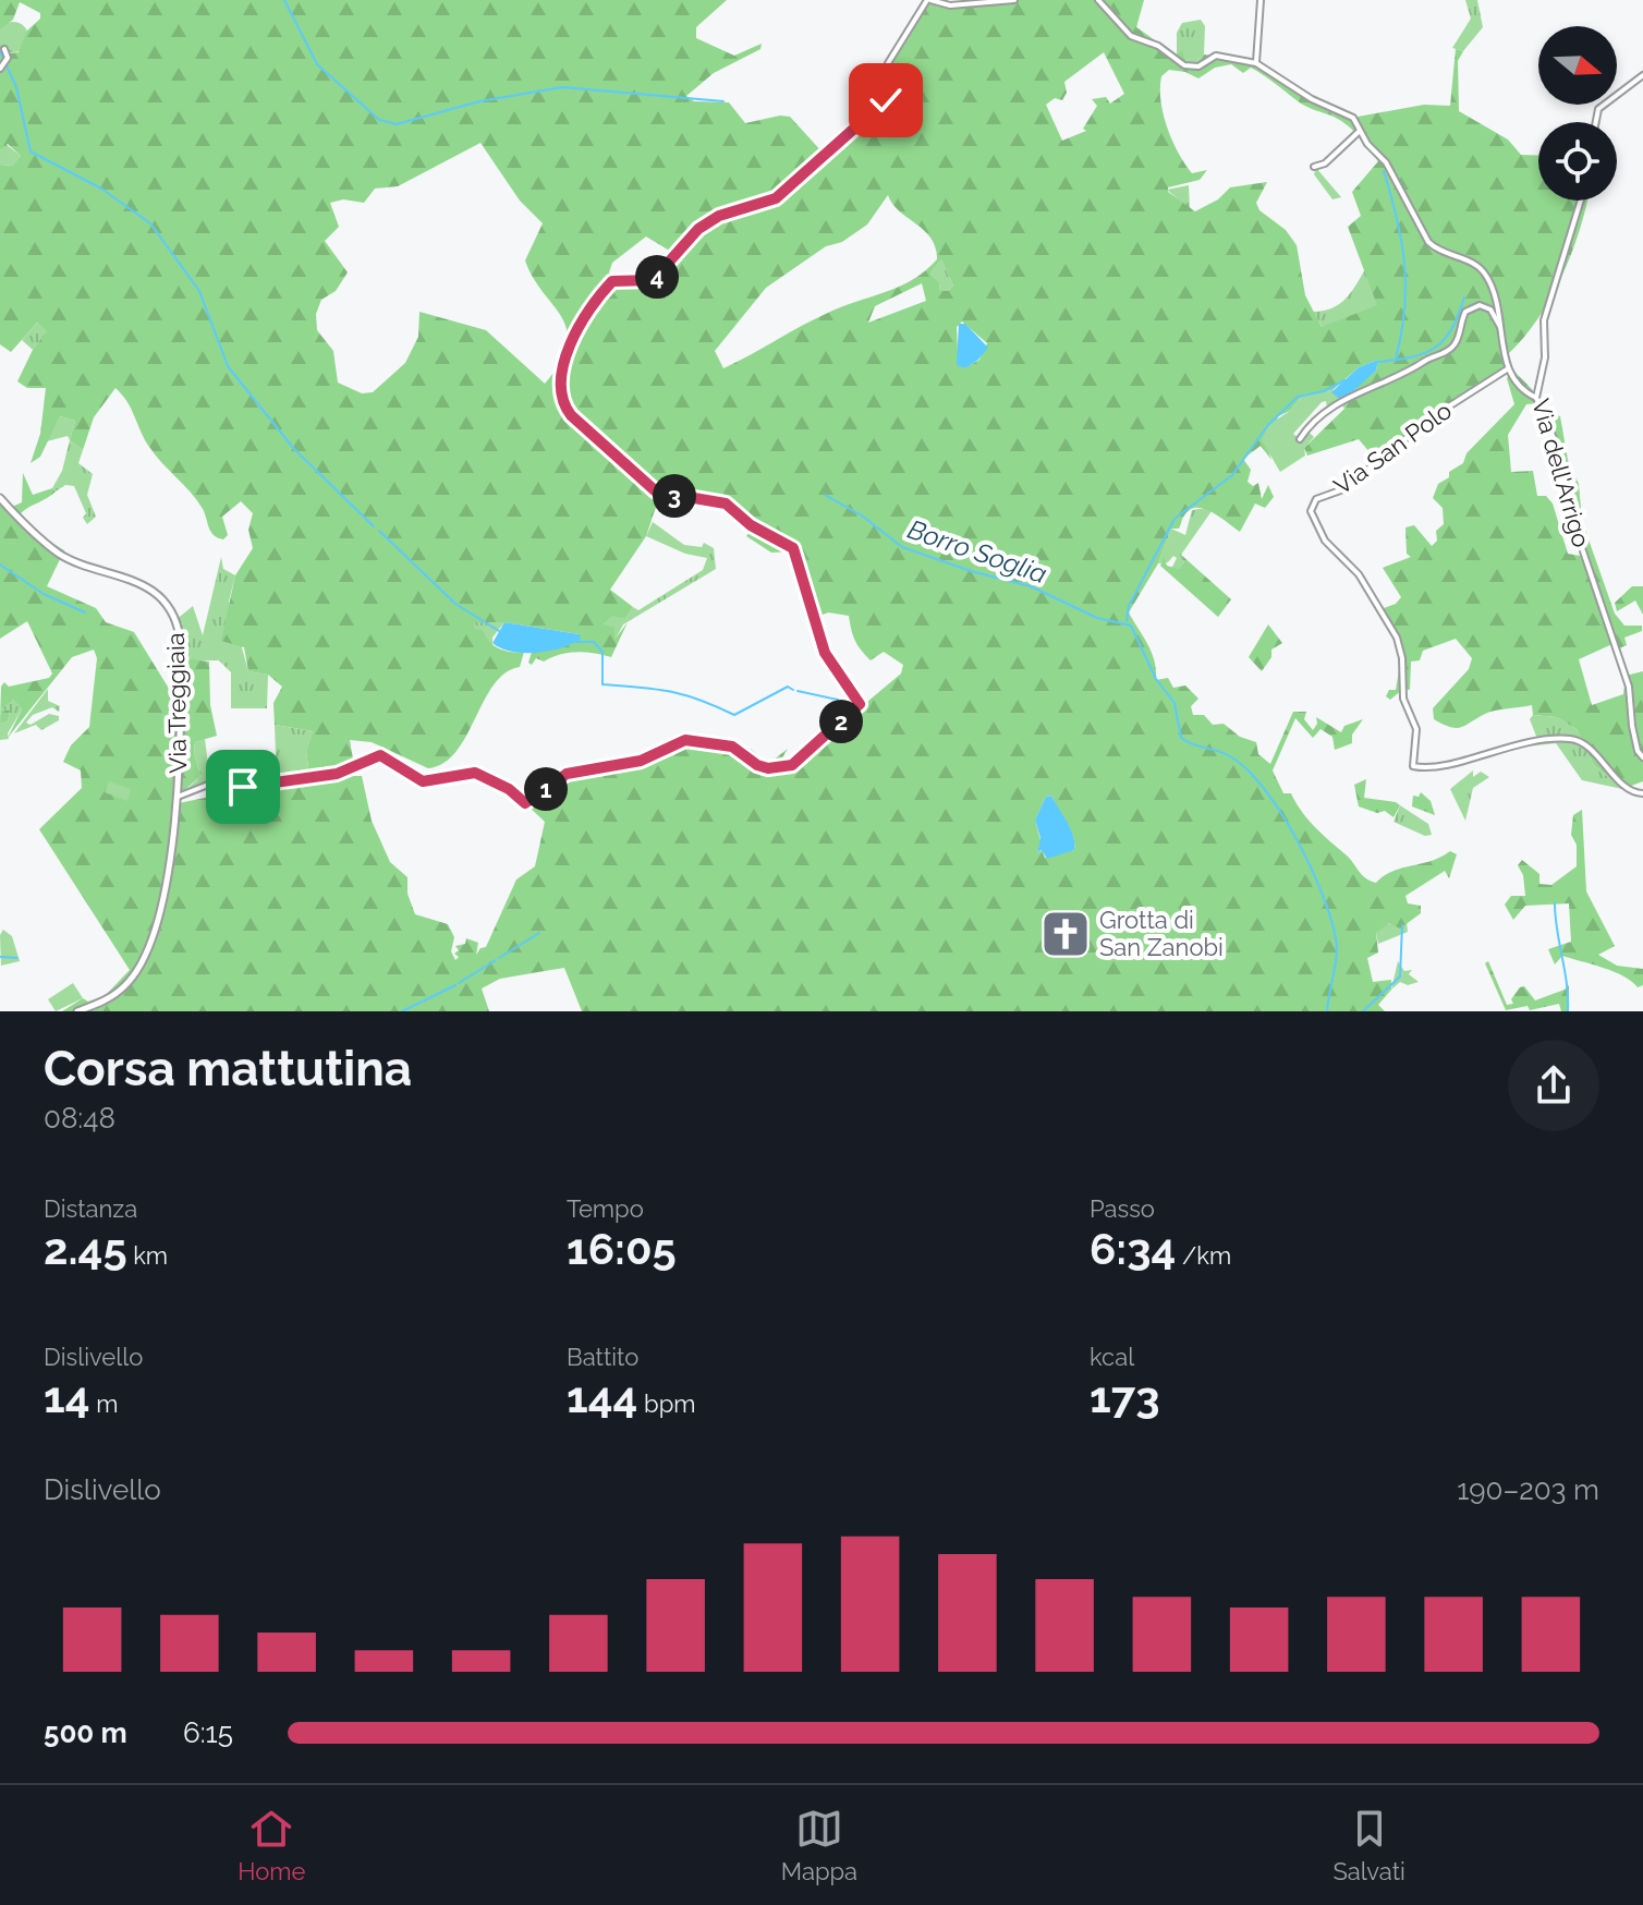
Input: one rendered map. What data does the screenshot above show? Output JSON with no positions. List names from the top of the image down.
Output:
{
  "streets": {
    "street": ["Via San Polo", "Via dell'Arrigo", "Via Treggiaia"]
  },
  "water": ["Borro Soglia"],
  "places": {
    "church": ["Grotta di San Zanobi"]
  },
  "north": "right",
  "page": {
    "pins": [
      "4",
      "3",
      "2",
      "1"
    ],
    "heading": ["Corsa mattutina", "08:48"],
    "stats": [
      ["Distanza", "2.45 km"],
      ["Tempo", "16:05"],
      ["Passo", "6:34 /km"],
      ["Dislivello", "14 m"],
      ["Battito", "144 bpm"],
      ["kcal", "173"]
    ],
    "chart": ["Dislivello", "190–203 m"],
    "list": [
      {
        "name": "500 m",
        "note": "6:15"
      }
    ],
    "tabs": ["Home", "Mappa", "Salvati"]
  }
}
